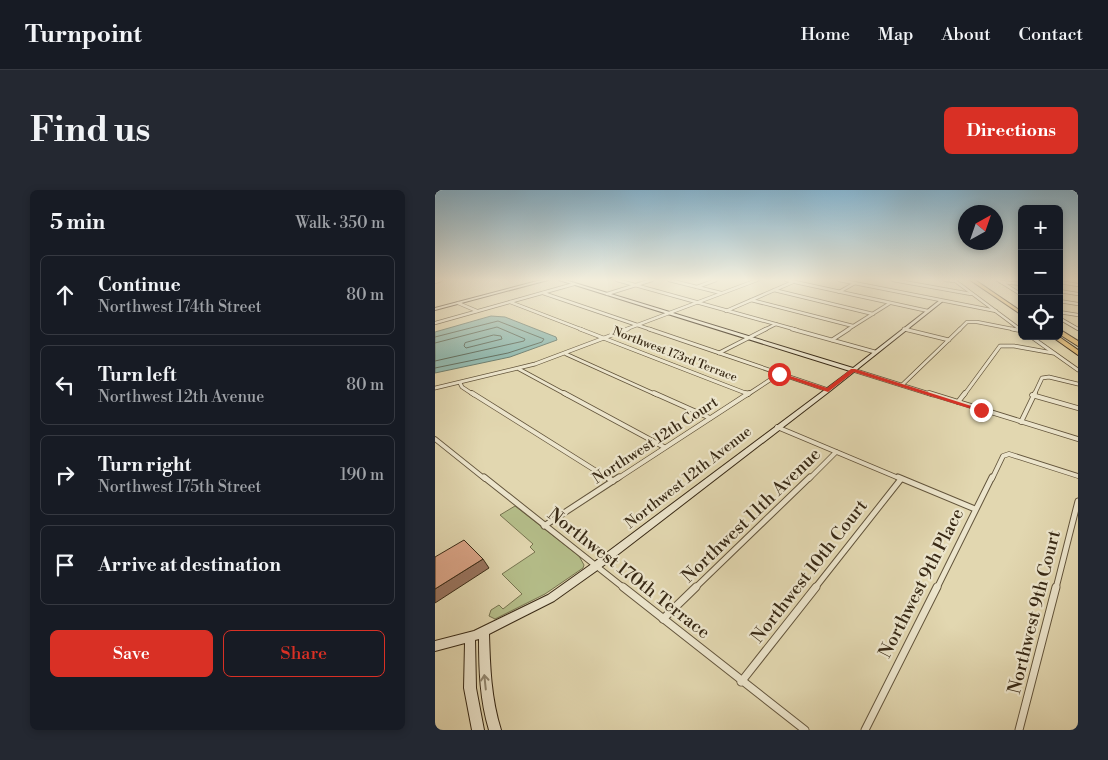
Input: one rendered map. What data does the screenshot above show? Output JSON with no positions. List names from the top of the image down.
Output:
{
  "streets": {
    "street": [
      "Northwest 173rd Terrace",
      "Northwest 12th Court",
      "Northwest 12th Avenue",
      "Northwest 11th Avenue",
      "Northwest 10th Court",
      "Northwest 170th Terrace",
      "Northwest 9th Place",
      "Northwest 9th Court"
    ]
  },
  "crossings": [
    ["Northwest 173rd Terrace", "Northwest 12th Court"],
    ["Northwest 12th Court", "Northwest 170th Terrace"],
    ["Northwest 12th Avenue", "Northwest 170th Terrace"],
    ["Northwest 11th Avenue", "Northwest 170th Terrace"],
    ["Northwest 10th Court", "Northwest 170th Terrace"]
  ],
  "north": "top right",
  "page": {
    "header": "Turnpoint",
    "nav": [
      "Home",
      "Map",
      "About",
      "Contact"
    ],
    "buttons": [
      "Directions",
      ["Save", "Share"]
    ],
    "title": "Find us",
    "heading": ["5 min", "Walk · 350 m"],
    "map_buttons": ["+", "−"],
    "list": [
      ["Continue", "Northwest 174th Street", "80 m"],
      ["Turn left", "Northwest 12th Avenue", "80 m"],
      ["Turn right", "Northwest 175th Street", "190 m"],
      "Arrive at destination"
    ]
  }
}
